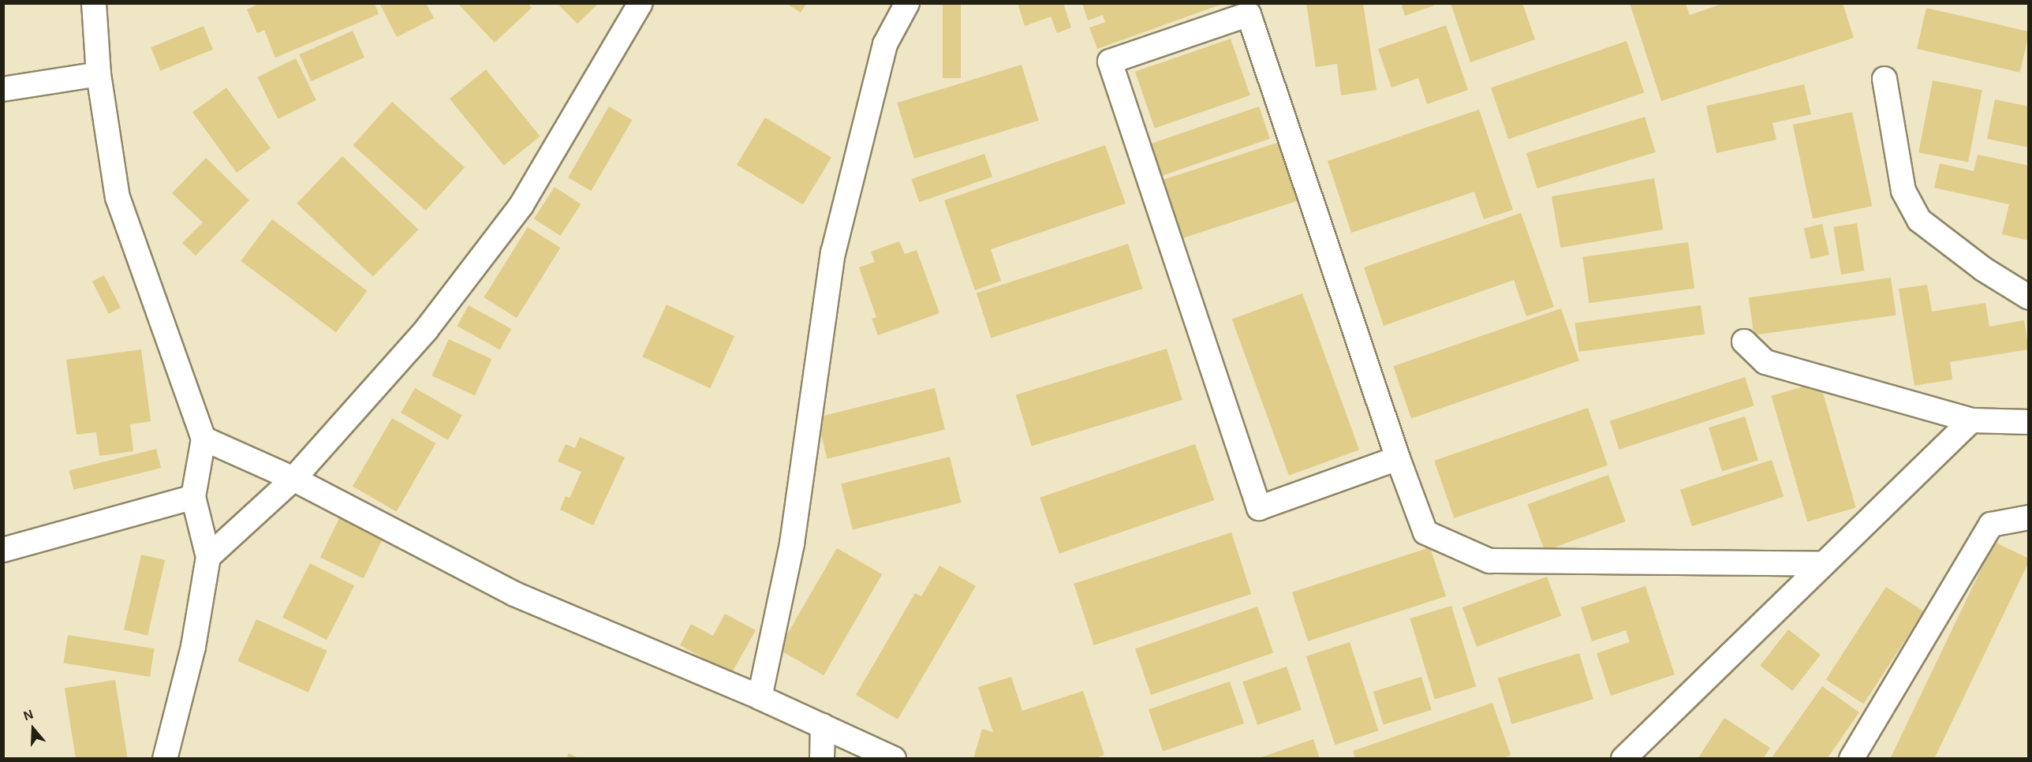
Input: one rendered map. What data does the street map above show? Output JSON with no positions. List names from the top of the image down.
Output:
{
  "north": "top"
}
